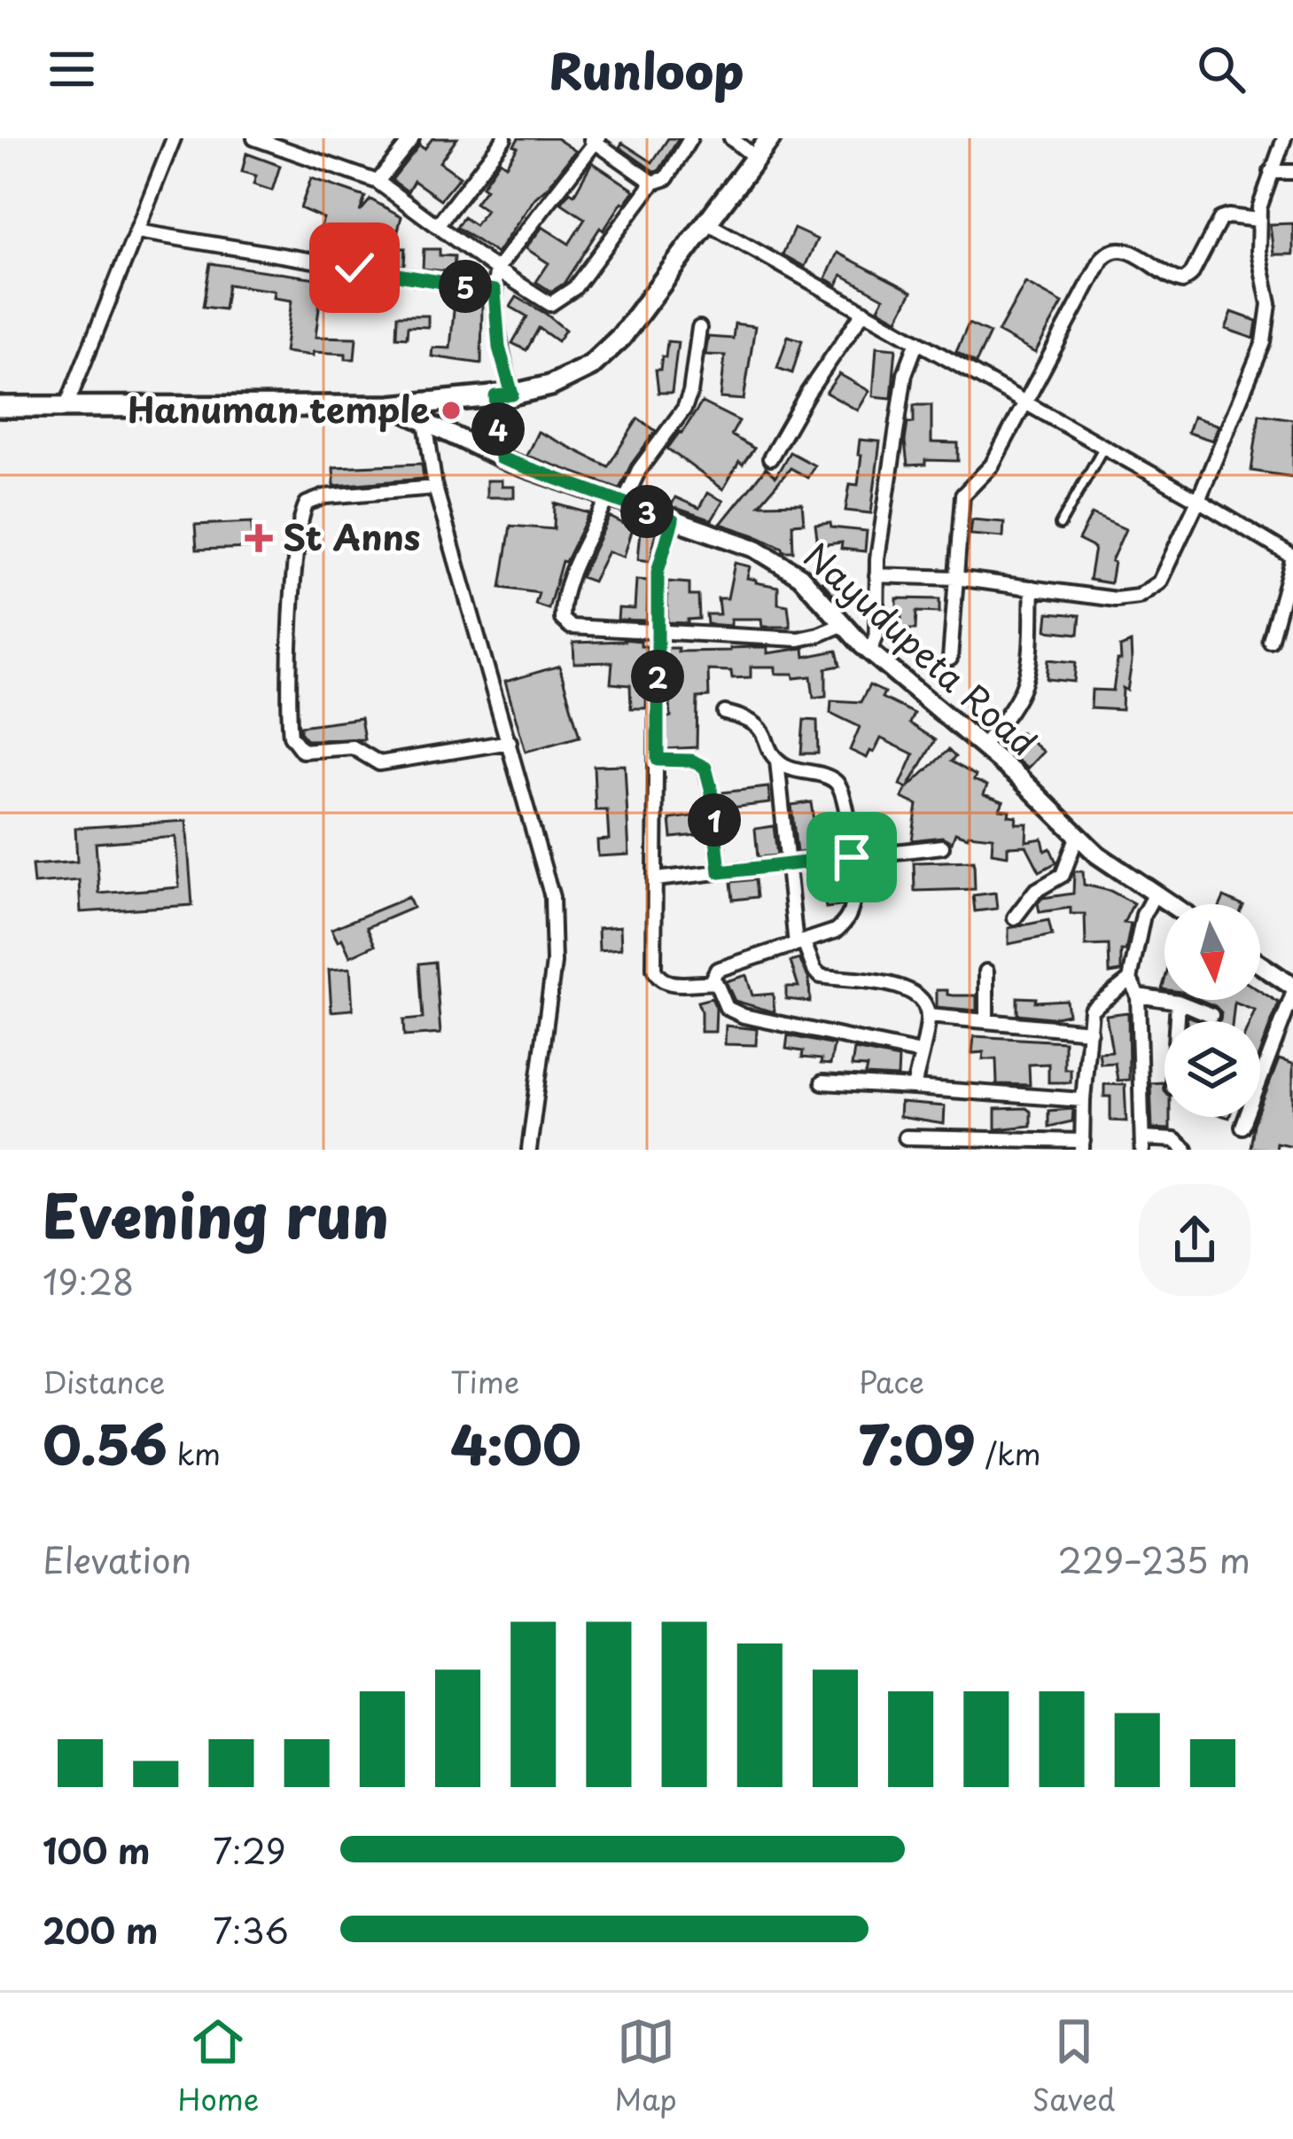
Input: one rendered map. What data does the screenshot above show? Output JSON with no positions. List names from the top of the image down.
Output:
{
  "streets": {
    "street": ["Nayudupeta Road"]
  },
  "places": {
    "other": ["Hanuman temple"],
    "health": ["St Anns"]
  },
  "north": "bottom",
  "page": {
    "header": "Runloop",
    "pins": [
      "5",
      "4",
      "3",
      "2",
      "1"
    ],
    "heading": ["Evening run", "19:28"],
    "stats": [
      ["Distance", "0.56 km"],
      ["Time", "4:00"],
      ["Pace", "7:09 /km"]
    ],
    "chart": ["Elevation", "229–235 m"],
    "list": [
      {
        "name": "100 m",
        "note": "7:29"
      },
      {
        "name": "200 m",
        "note": "7:36"
      }
    ],
    "tabs": ["Home", "Map", "Saved"]
  }
}
